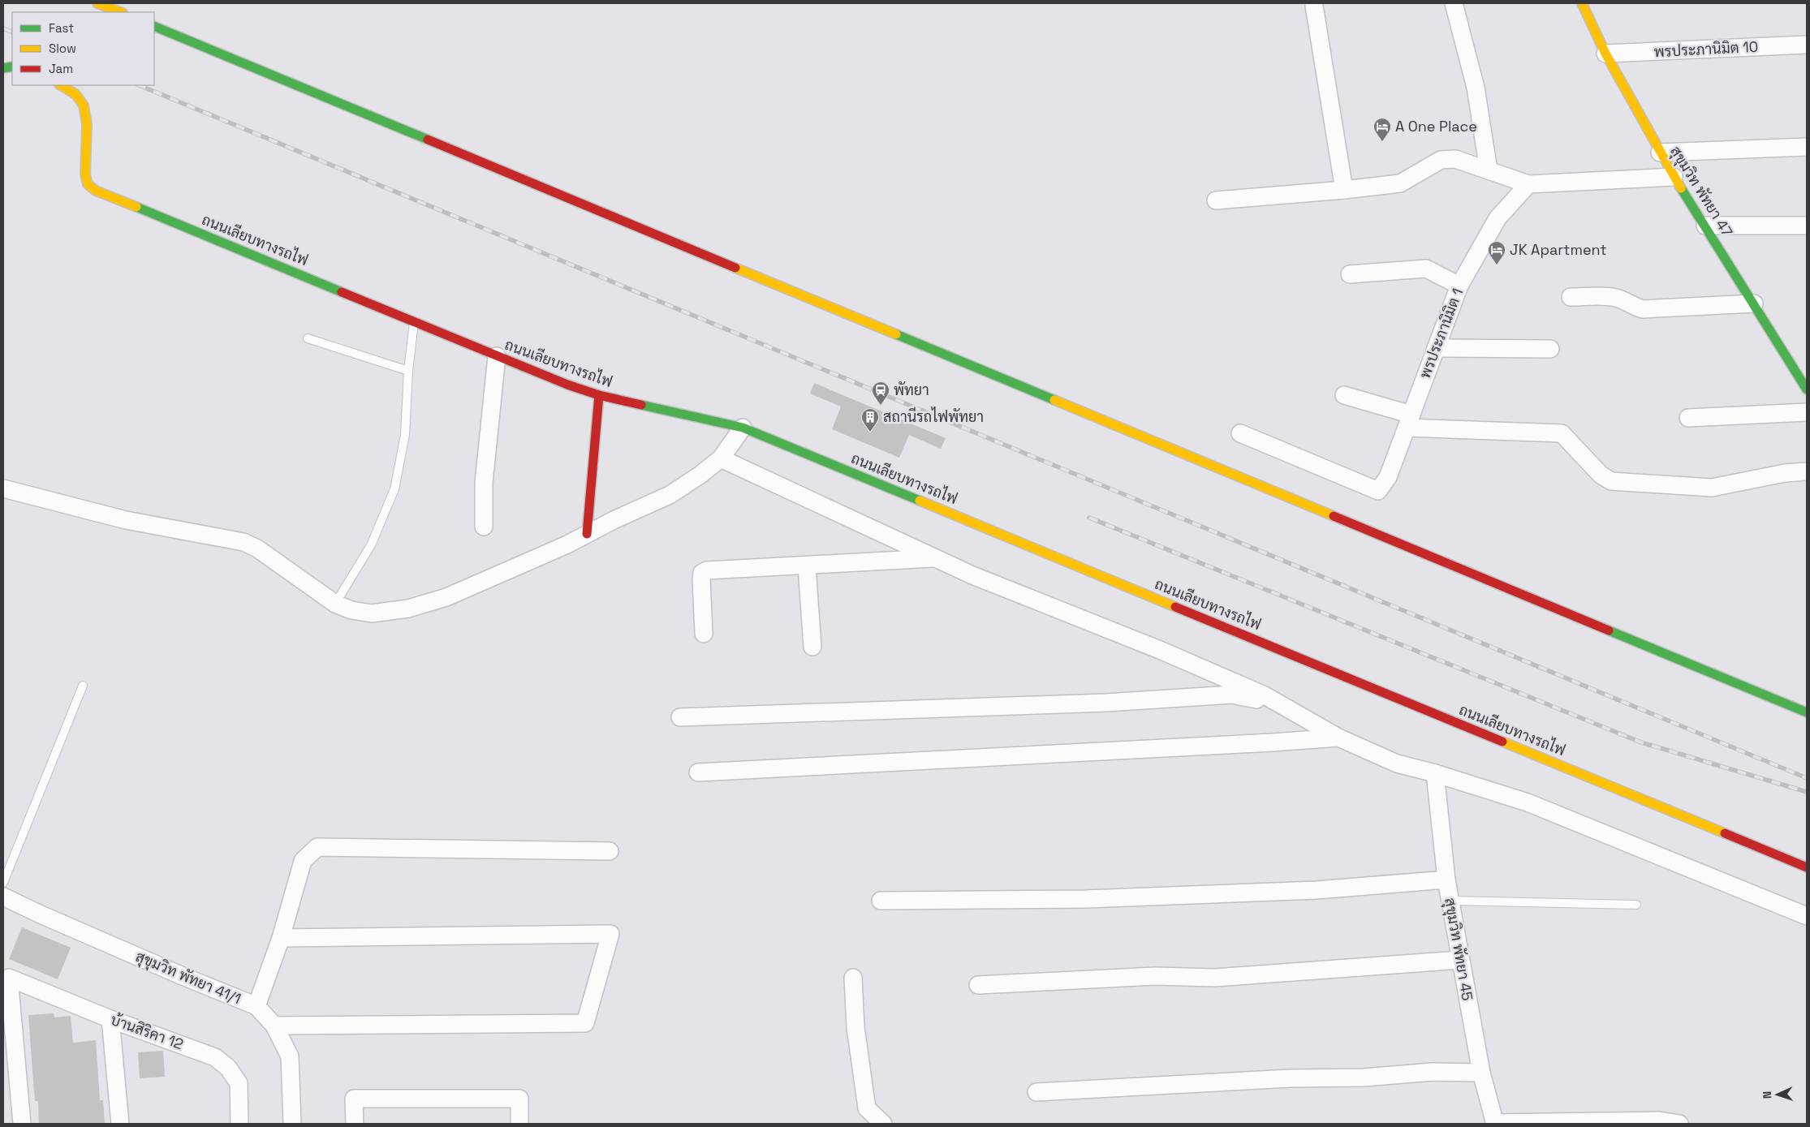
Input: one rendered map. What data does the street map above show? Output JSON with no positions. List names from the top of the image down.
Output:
{
  "streets": {
    "main road": ["สุขุมวิท พัทยา 47", "ถนนเลียบทางรถไฟ"],
    "street": [
      "พรประภานิมิต 10",
      "พรประภานิมิต 1",
      "สุขุมวิท พัทยา 45",
      "สุขุมวิท พัทยา 41/1",
      "บ้านสิริคา 12"
    ]
  },
  "crossings": [
    ["พรประภานิมิต 10", "สุขุมวิท พัทยา 47"]
  ],
  "places": {
    "hotel": ["A One Place", "JK Apartment"],
    "station": ["พัทยา"],
    "building": ["สถานีรถไฟพัทยา"]
  },
  "legend": ["Fast", "Slow", "Jam"],
  "north": "left"
}
